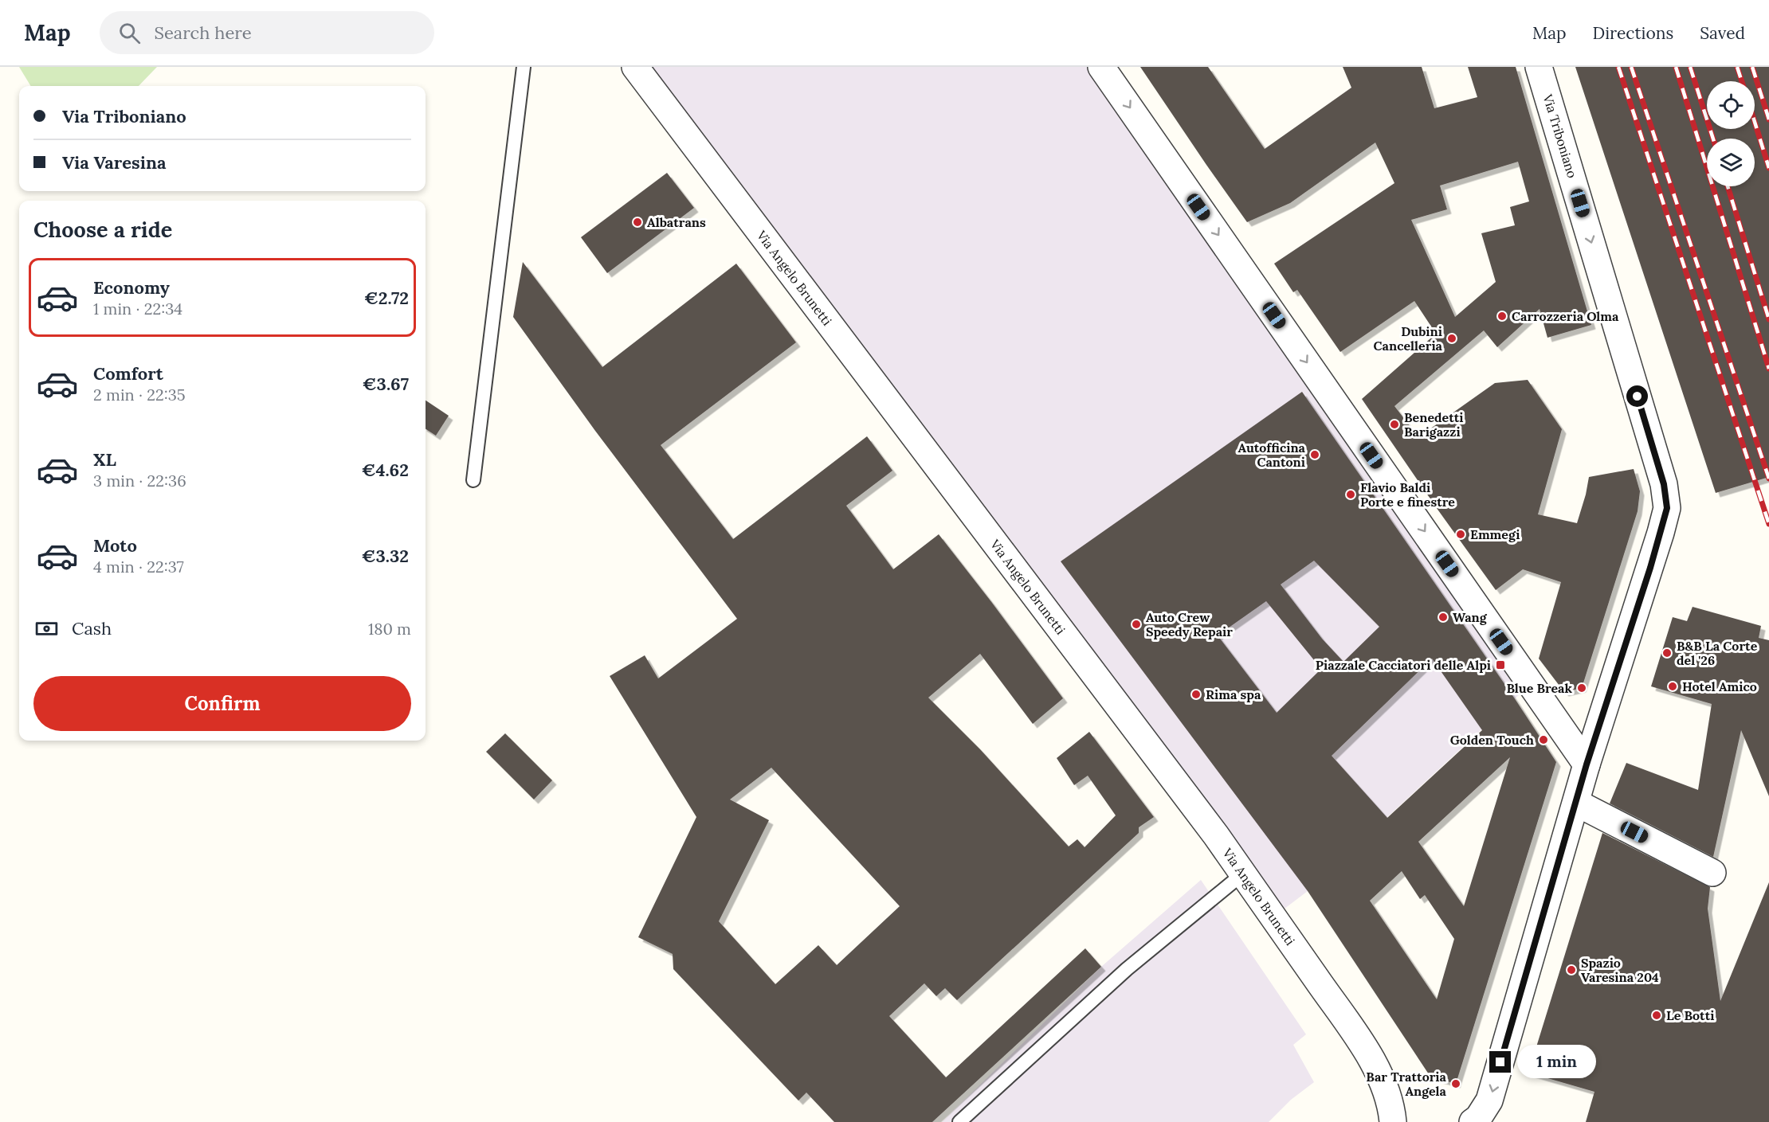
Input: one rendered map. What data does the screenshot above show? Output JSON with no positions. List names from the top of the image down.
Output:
{
  "streets": {
    "street": ["Via Triboniano", "Via Angelo Brunetti"]
  },
  "one_way": ["Via Triboniano"],
  "places": {
    "other": [
      "Albatrans",
      "Carrozzeria Olma",
      "Dubini Cancelleria",
      "Benedetti Barigazzi",
      "Autofficina Cantoni",
      "Flavio Baldi Porte e finestre",
      "Emmegi",
      "Wang",
      "Auto Crew Speedy Repair",
      "B&B La Corte del '26",
      "Hotel Amico",
      "Blue Break",
      "Rima spa",
      "Golden Touch",
      "Spazio Varesina 204",
      "Le Botti",
      "Bar Trattoria Angela"
    ],
    "transit": ["Piazzale Cacciatori delle Alpi"]
  },
  "page": {
    "header": "Map",
    "search": "Search here",
    "nav": ["Map", "Directions", "Saved"],
    "banner": ["Via Triboniano", "Via Varesina"],
    "heading": "Choose a ride",
    "list": [
      {
        "name": "Economy",
        "note": "1 min · 22:34",
        "value": "€2.72"
      },
      {
        "name": "Comfort",
        "note": "2 min · 22:35",
        "value": "€3.67"
      },
      {
        "name": "XL",
        "note": "3 min · 22:36",
        "value": "€4.62"
      },
      {
        "name": "Moto",
        "note": "4 min · 22:37",
        "value": "€3.32"
      }
    ],
    "pay": ["Cash", "180 m"],
    "buttons": "Confirm",
    "bubble": "1 min"
  }
}
